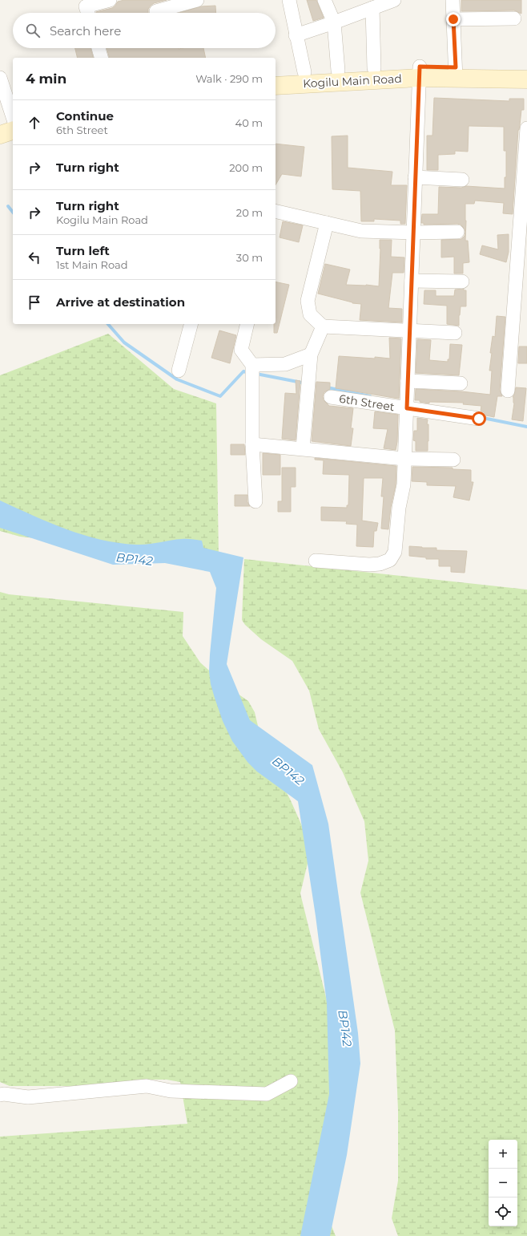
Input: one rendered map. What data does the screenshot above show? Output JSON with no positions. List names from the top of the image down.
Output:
{
  "streets": {
    "main road": ["Kogilu Main Road"],
    "street": ["6th Street"]
  },
  "water": ["BP142"],
  "page": {
    "search": "Search here",
    "heading": ["4 min", "Walk · 290 m"],
    "list": [
      ["Continue", "6th Street", "40 m"],
      ["Turn right", "200 m"],
      ["Turn right", "Kogilu Main Road", "20 m"],
      ["Turn left", "1st Main Road", "30 m"],
      "Arrive at destination"
    ],
    "map_buttons": ["+", "−"]
  }
}
